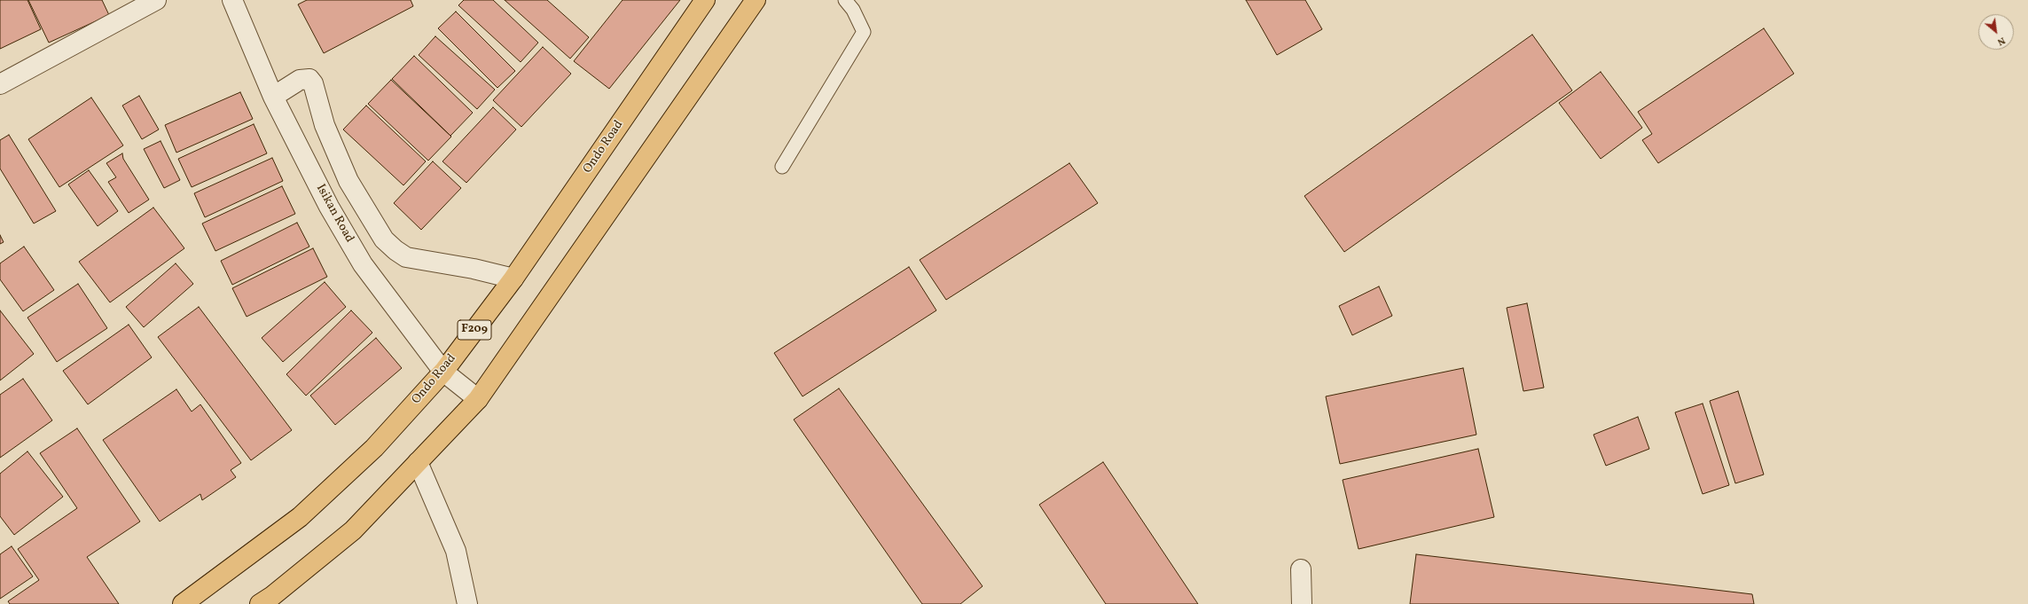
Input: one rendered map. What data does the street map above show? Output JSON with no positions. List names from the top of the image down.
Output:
{
  "streets": {
    "main road": ["Ondo Road", "F209"],
    "street": ["Isikan Road"]
  },
  "crossings": [
    ["Ondo Road", "Isikan Road"]
  ],
  "north": "bottom right"
}
